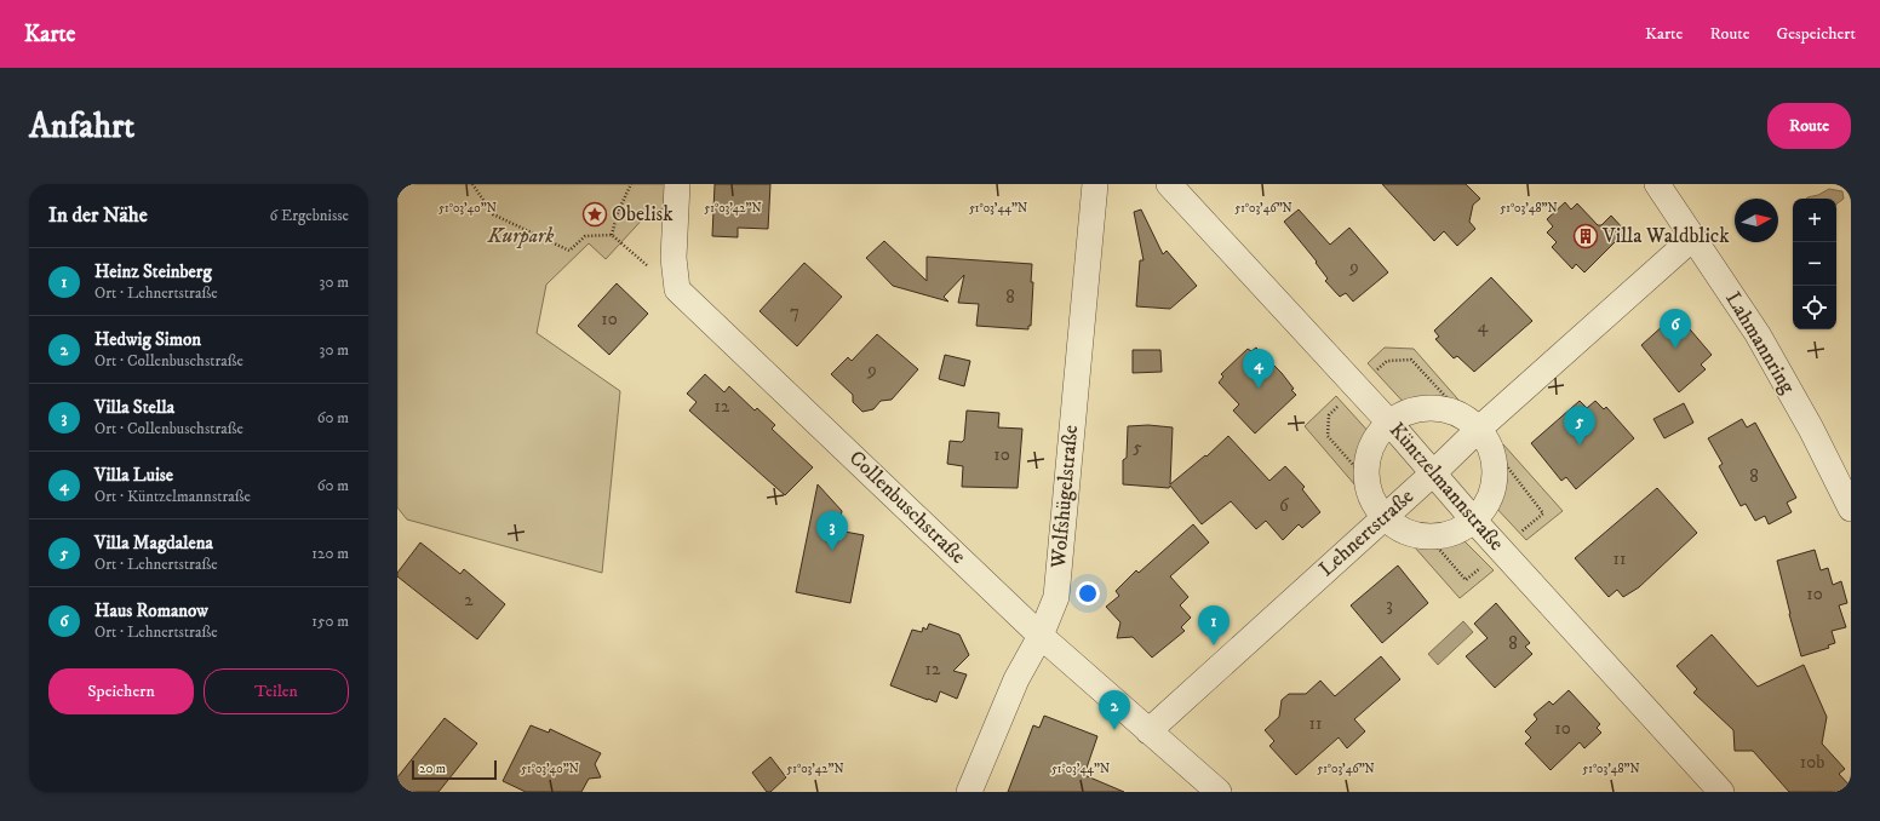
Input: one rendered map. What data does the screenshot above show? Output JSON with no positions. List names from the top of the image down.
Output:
{
  "streets": {
    "street": [
      "Lahmannring",
      "Küntzelmannstraße",
      "Wolfshügelstraße",
      "Collenbuschstraße",
      "Lehnertstraße"
    ]
  },
  "crossings": [
    ["Lahmannring", "Lehnertstraße"],
    ["Küntzelmannstraße", "Lehnertstraße"],
    ["Wolfshügelstraße", "Collenbuschstraße"],
    ["Collenbuschstraße", "Lehnertstraße"]
  ],
  "parks": ["Kurpark"],
  "places": {
    "place": ["Obelisk"],
    "building": ["Villa Waldblick"]
  },
  "house_numbers": [
    "9",
    "8",
    "7",
    "10",
    "4",
    "9",
    "12",
    "5",
    "10",
    "8",
    "6",
    "11",
    "10",
    "2",
    "3",
    "8",
    "12",
    "11",
    "10",
    "10b"
  ],
  "scale_bar": "20 m",
  "north": "right",
  "page": {
    "header": "Karte",
    "nav": ["Karte", "Route", "Gespeichert"],
    "buttons": [
      "Route",
      ["Speichern", "Teilen"]
    ],
    "title": "Anfahrt",
    "heading": ["In der Nähe", "6 Ergebnisse"],
    "map_buttons": ["+", "−"],
    "list": [
      {
        "mark": "1",
        "name": "Heinz Steinberg",
        "note": "Ort · Lehnertstraße",
        "value": "30 m"
      },
      {
        "mark": "2",
        "name": "Hedwig Simon",
        "note": "Ort · Collenbuschstraße",
        "value": "30 m"
      },
      {
        "mark": "3",
        "name": "Villa Stella",
        "note": "Ort · Collenbuschstraße",
        "value": "60 m"
      },
      {
        "mark": "4",
        "name": "Villa Luise",
        "note": "Ort · Küntzelmannstraße",
        "value": "60 m"
      },
      {
        "mark": "5",
        "name": "Villa Magdalena",
        "note": "Ort · Lehnertstraße",
        "value": "120 m"
      },
      {
        "mark": "6",
        "name": "Haus Romanow",
        "note": "Ort · Lehnertstraße",
        "value": "150 m"
      }
    ],
    "pins": [
      "6",
      "4",
      "5",
      "3",
      "1",
      "2"
    ],
    "scale": "20 m"
  },
  "coordinates": [
    "51°03'40\"N",
    "51°03'42\"N",
    "51°03'44\"N",
    "51°03'46\"N",
    "51°03'48\"N"
  ]
}
